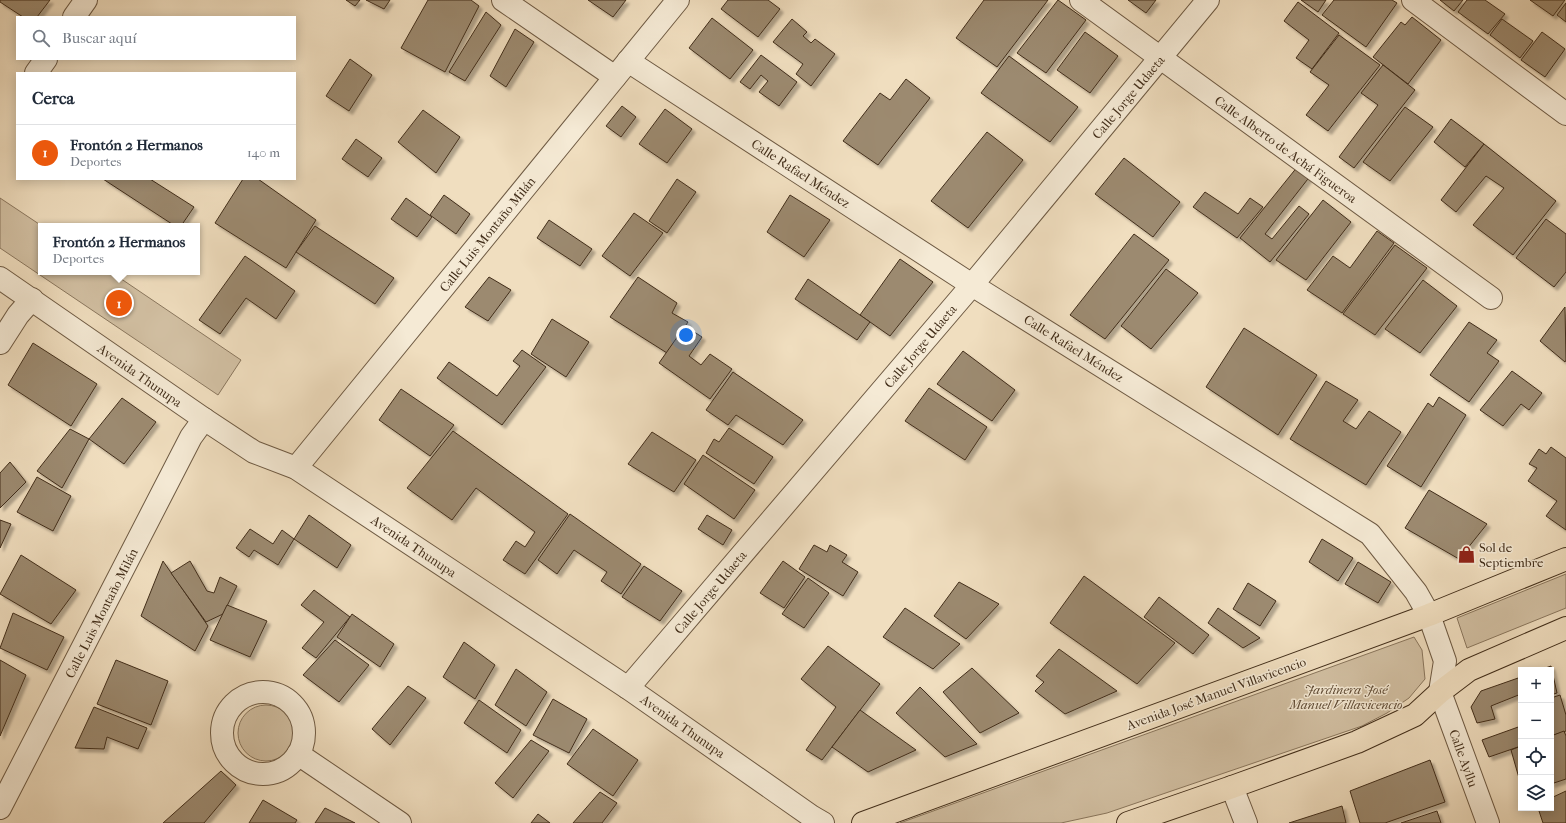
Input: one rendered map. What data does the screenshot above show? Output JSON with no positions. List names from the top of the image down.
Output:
{
  "streets": {
    "main road": ["Avenida José Manuel Villavicencio"],
    "street": [
      "Calle Jorge Udaeta",
      "Calle Alberto de Achá Figueroa",
      "Calle Rafael Méndez",
      "Calle Luis Montaño Milán",
      "Avenida Thunupa",
      "Calle Ayllu"
    ]
  },
  "crossings": [
    ["Calle Jorge Udaeta", "Calle Alberto de Achá Figueroa"],
    ["Calle Jorge Udaeta", "Calle Rafael Méndez"],
    ["Calle Jorge Udaeta", "Avenida Thunupa"],
    ["Calle Rafael Méndez", "Calle Luis Montaño Milán"],
    ["Calle Rafael Méndez", "Avenida José Manuel Villavicencio"],
    ["Calle Rafael Méndez", "Calle Ayllu"],
    ["Calle Luis Montaño Milán", "Avenida Thunupa"]
  ],
  "parks": ["Jardinera José Manuel Villavicencio"],
  "places": {
    "shop": ["Sol de Septiembre"]
  },
  "page": {
    "search": "Buscar aquí",
    "heading": "Cerca",
    "list": [
      {
        "mark": "1",
        "name": "Frontón 2 Hermanos",
        "note": "Deportes",
        "value": "140 m"
      }
    ],
    "popup": ["Frontón 2 Hermanos", "Deportes"],
    "pins": "1",
    "map_buttons": ["+", "−"]
  }
}
